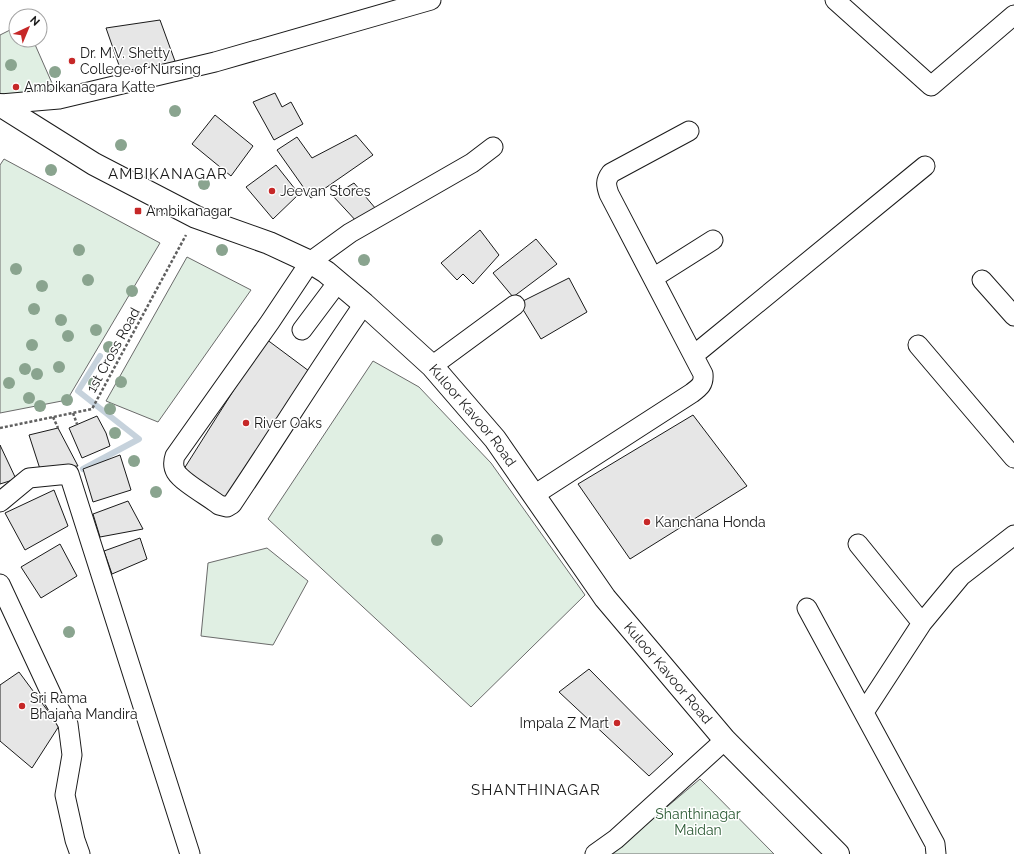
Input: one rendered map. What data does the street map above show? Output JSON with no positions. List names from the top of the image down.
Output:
{
  "streets": {
    "main road": ["Kuloor Kavoor Road"],
    "path": ["1st Cross Road"]
  },
  "crossings": [
    ["1st Cross Road", "Kuloor Kavoor Road"]
  ],
  "districts": ["AMBIKANAGAR", "SHANTHINAGAR"],
  "parks": ["Shanthinagar Maidan"],
  "places": {
    "other": [
      "Dr. M.V. Shetty College of Nursing",
      "Ambikanagara Katte",
      "Jeevan Stores",
      "River Oaks",
      "Kanchana Honda",
      "Sri Rama Bhajana Mandira",
      "Impala Z Mart"
    ],
    "transit": ["Ambikanagar"]
  },
  "north": "top right"
}
